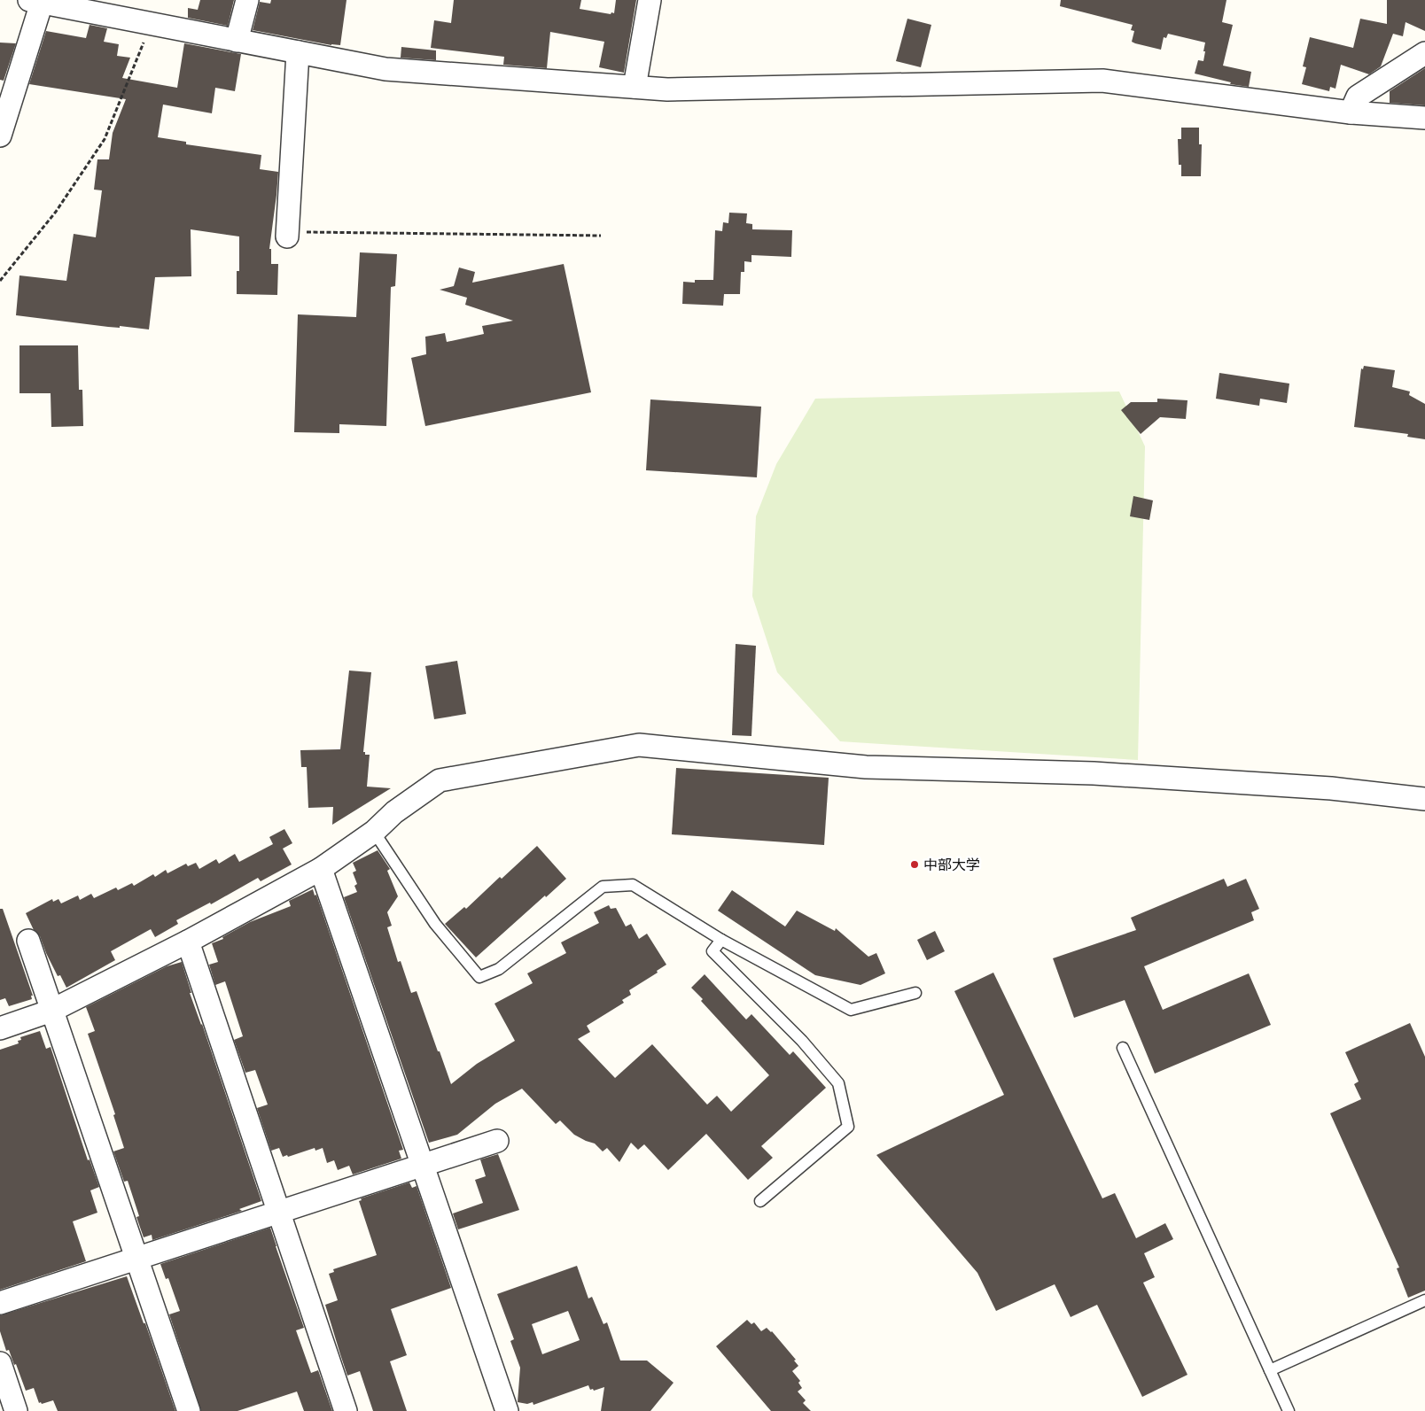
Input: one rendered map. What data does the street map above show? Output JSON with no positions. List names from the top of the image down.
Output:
{
  "places": ["中部大学"]
}
